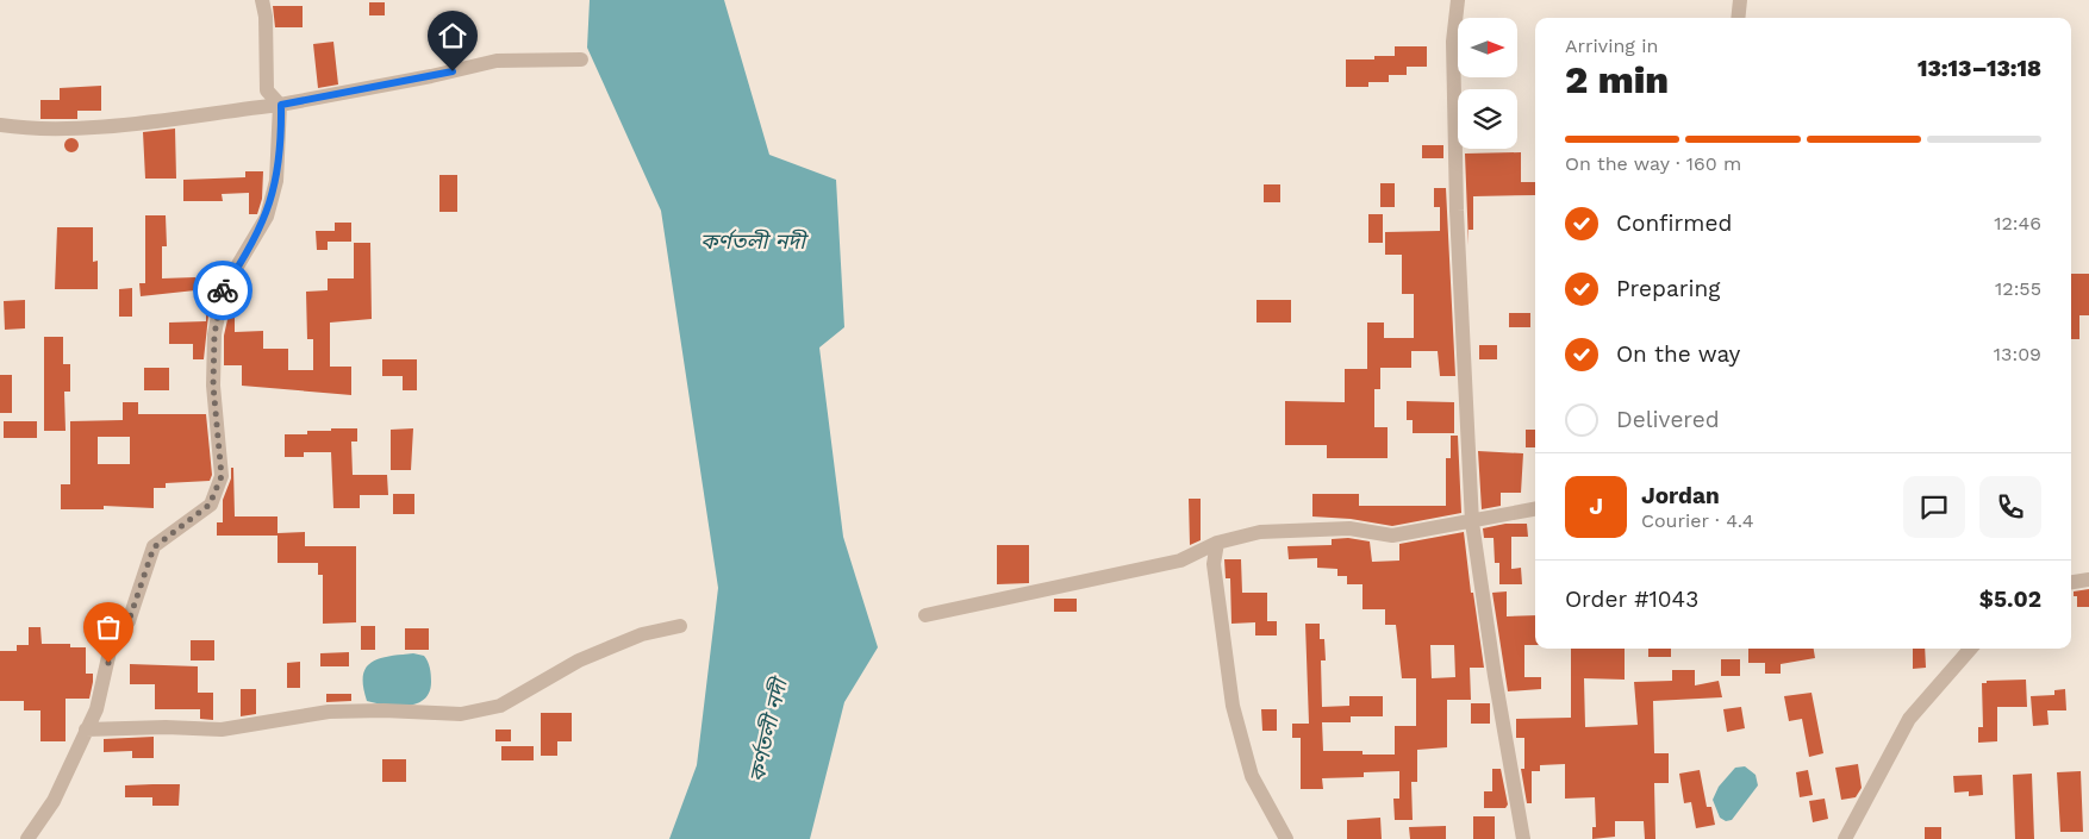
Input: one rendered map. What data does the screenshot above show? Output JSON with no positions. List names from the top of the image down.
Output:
{
  "water": ["কর্ণতলী নদী"],
  "north": "right",
  "page": {
    "heading": ["2 min", "Arriving in", "13:13–13:18"],
    "panel": [
      "Jordan",
      "Courier · 4.4",
      "Order #1043",
      "$5.02"
    ],
    "bar": "On the way · 160 m",
    "list": [
      ["Confirmed", "12:46"],
      ["Preparing", "12:55"],
      ["On the way", "13:09"],
      "Delivered"
    ],
    "round": "J"
  }
}
